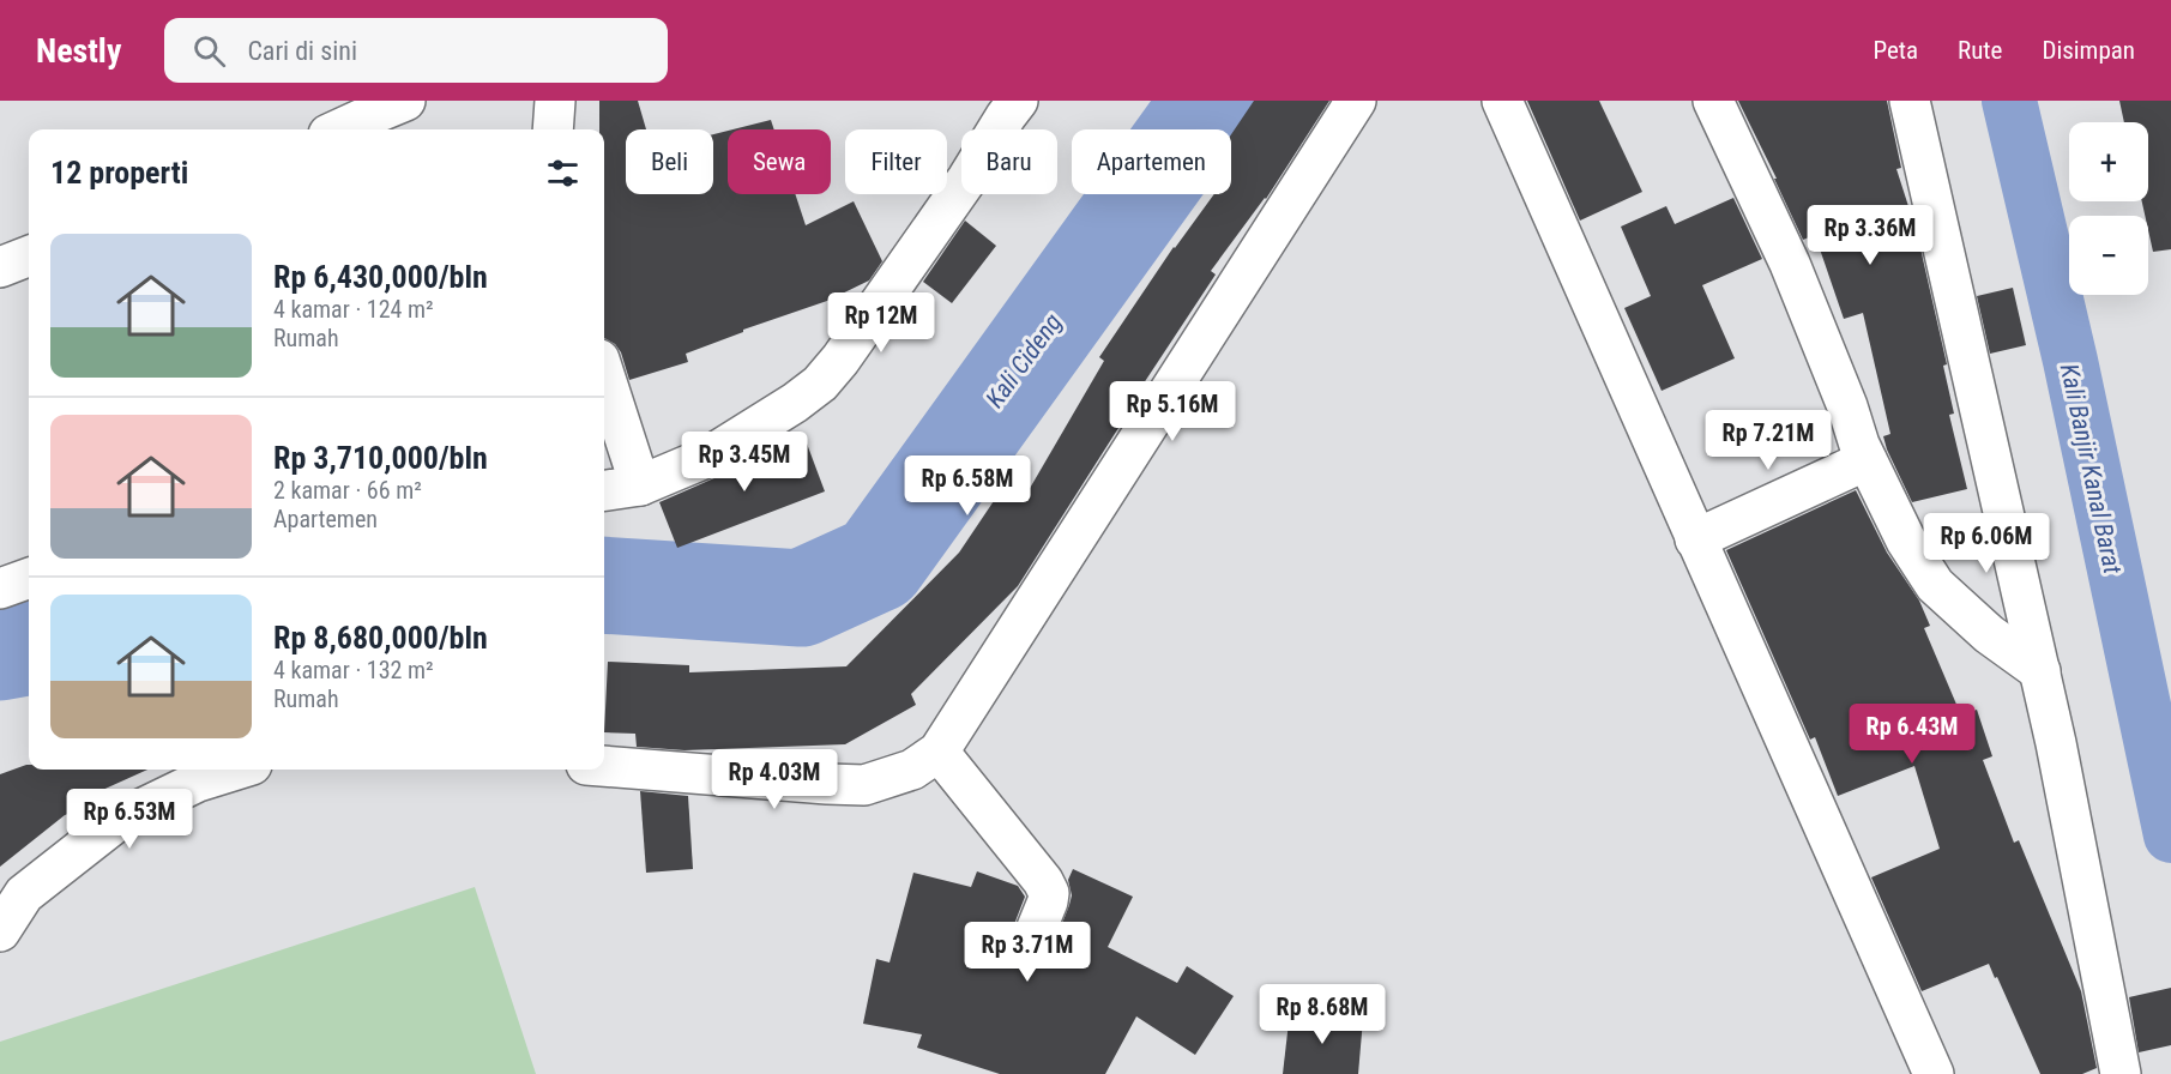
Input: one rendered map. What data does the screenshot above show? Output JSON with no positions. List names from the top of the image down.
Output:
{
  "water": ["Kali Cideng", "Kali Banjir Kanal Barat"],
  "page": {
    "header": "Nestly",
    "search": "Cari di sini",
    "nav": ["Peta", "Rute", "Disimpan"],
    "map_buttons": ["+", "−"],
    "chip": [
      "Beli",
      "Sewa",
      "Filter",
      "Baru",
      "Apartemen"
    ],
    "heading": "12 properti",
    "price": [
      "Rp 3.36M",
      "Rp 12M",
      "Rp 5.16M",
      "Rp 7.21M",
      "Rp 3.45M",
      "Rp 6.58M",
      "Rp 6.06M",
      "Rp 6.43M",
      "Rp 4.03M",
      "Rp 6.53M",
      "Rp 3.71M",
      "Rp 8.68M"
    ],
    "list": [
      {
        "name": "Rp 6,430,000/bln",
        "note": "4 kamar · 124 m² · Rumah"
      },
      {
        "name": "Rp 3,710,000/bln",
        "note": "2 kamar · 66 m² · Apartemen"
      },
      {
        "name": "Rp 8,680,000/bln",
        "note": "4 kamar · 132 m² · Rumah"
      }
    ]
  }
}
